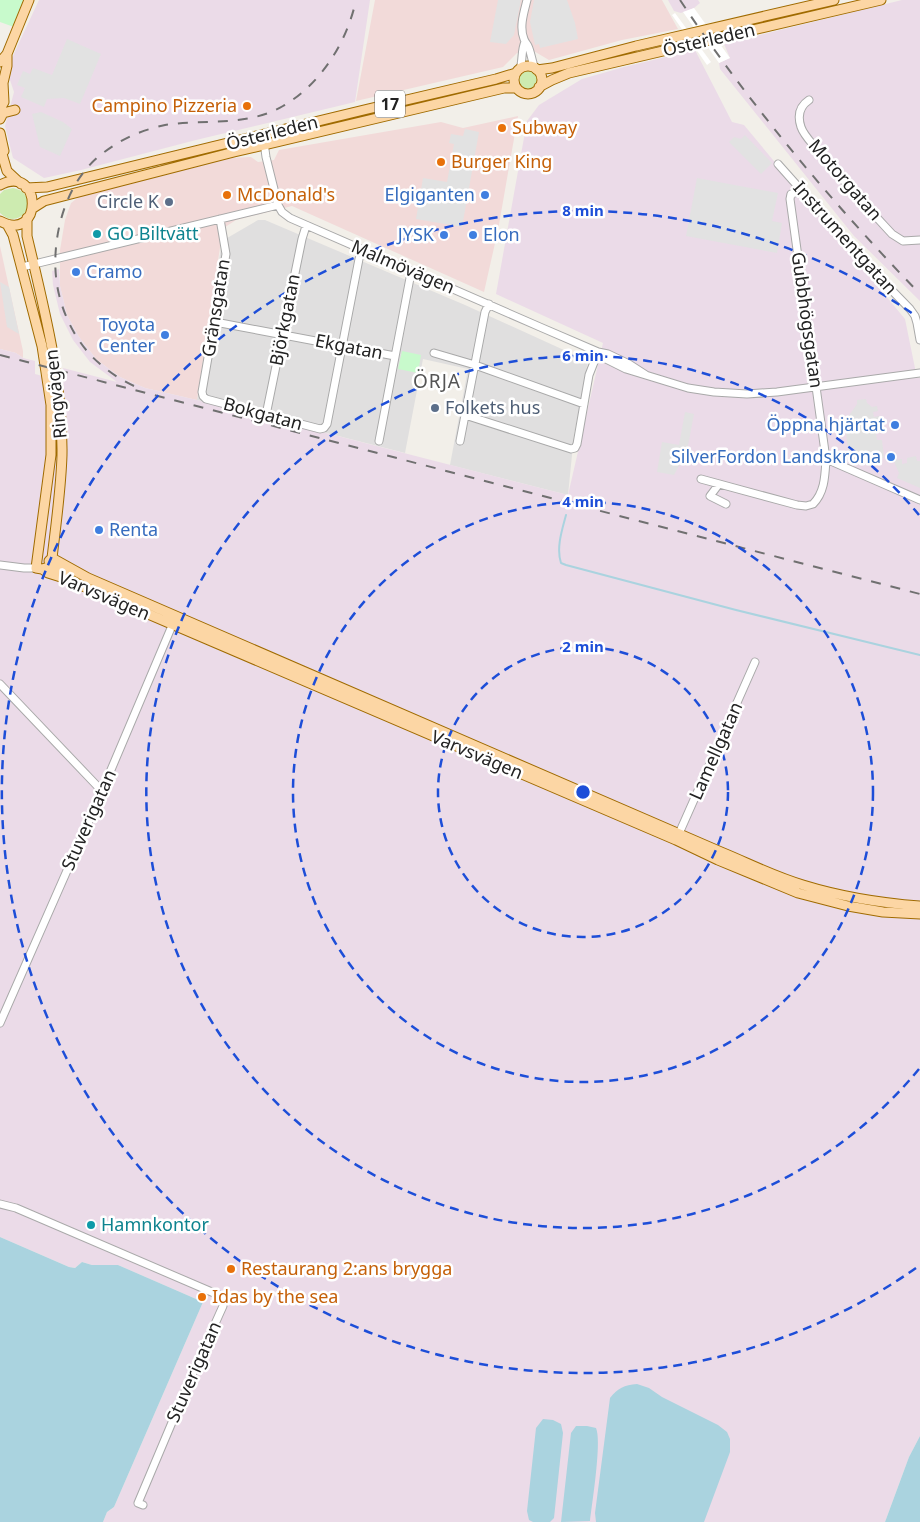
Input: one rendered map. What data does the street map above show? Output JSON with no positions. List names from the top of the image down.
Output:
{
  "streets": {
    "main road": [
      "Österleden",
      "17",
      "Ringvägen",
      "Varvsvägen"
    ],
    "street": [
      "Motorgatan",
      "Instrumentgatan",
      "Malmövägen",
      "Gränsgatan",
      "Björkgatan",
      "Gubbhögsgatan",
      "Ekgatan",
      "Bokgatan",
      "Lamellgatan",
      "Stuverigatan"
    ]
  },
  "crossings": [
    ["Österleden", "17"],
    ["Instrumentgatan", "Gubbhögsgatan"],
    ["Malmövägen", "Björkgatan"],
    ["Malmövägen", "Gubbhögsgatan"],
    ["Gränsgatan", "Ekgatan"],
    ["Gränsgatan", "Bokgatan"],
    ["Björkgatan", "Ekgatan"],
    ["Björkgatan", "Bokgatan"],
    ["Ekgatan", "Bokgatan"],
    ["Ringvägen", "Varvsvägen"],
    ["Varvsvägen", "Lamellgatan"],
    ["Varvsvägen", "Stuverigatan"]
  ],
  "districts": ["ÖRJA"],
  "places": [
    "Campino Pizzeria",
    "Subway",
    "Burger King",
    "McDonald's",
    "Elgiganten",
    "Circle K",
    "GO Biltvätt",
    "JYSK",
    "Elon",
    "Cramo",
    "Toyota Center",
    "Folkets hus",
    "Öppna hjärtat",
    "SilverFordon Landskrona",
    "Renta",
    "Hamnkontor",
    "Restaurang 2:ans brygga",
    "Idas by the sea"
  ],
  "rings": [
    "8 min",
    "6 min",
    "4 min",
    "2 min"
  ]
}
